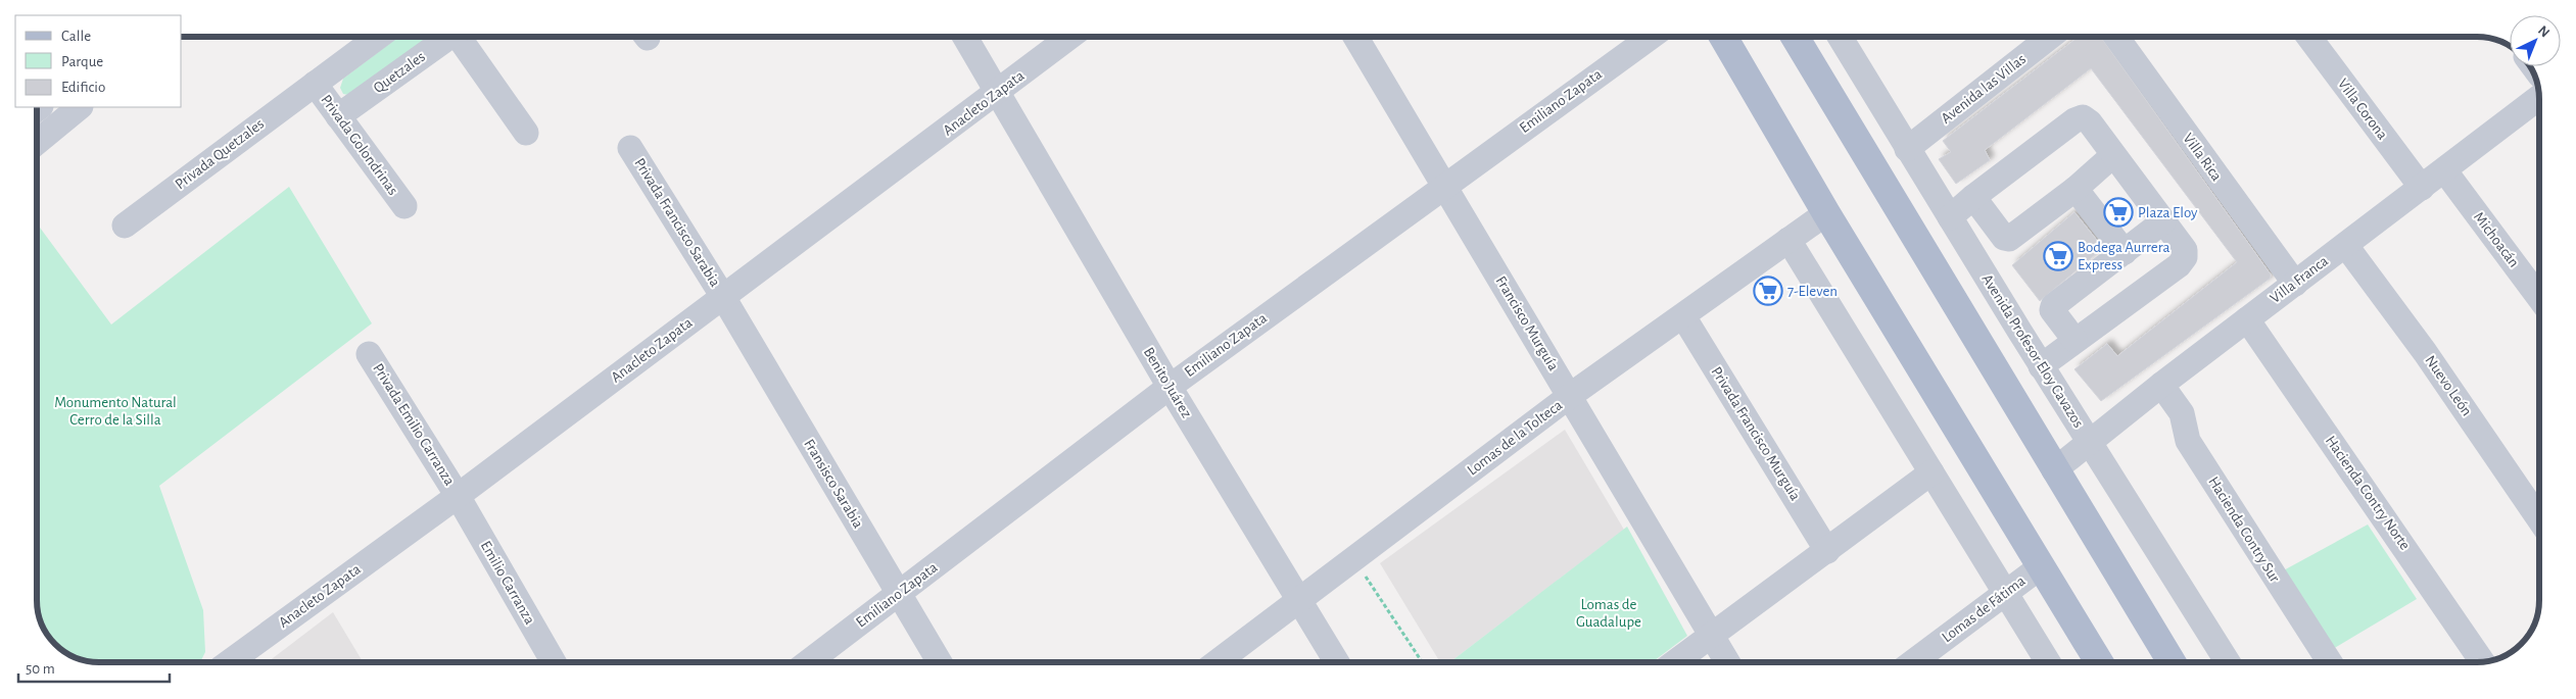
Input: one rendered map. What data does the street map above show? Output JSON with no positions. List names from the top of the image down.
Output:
{
  "streets": {
    "street": [
      "Quetzales",
      "Avenida las Villas",
      "Emiliano Zapata",
      "Anacleto Zapata",
      "Villa Corona",
      "Privada Golondrinas",
      "Privada Quetzales",
      "Villa Rica",
      "Privada Francisco Sarabia",
      "Michoacán",
      "Villa Franca",
      "Francisco Murguía",
      "Avenida Profesor Eloy Cavazos",
      "Benito Juárez",
      "Nuevo León",
      "Privada Emilio Carranza",
      "Privada Francisco Murguía",
      "Lomas de la Tolteca",
      "Fransisco Sarabia",
      "Hacienda Contry Norte",
      "Hacienda Contry Sur",
      "Emilio Carranza",
      "Lomas de Fátima"
    ]
  },
  "crossings": [
    ["Quetzales", "Privada Golondrinas"],
    ["Avenida las Villas", "Avenida Profesor Eloy Cavazos"],
    ["Emiliano Zapata", "Francisco Murguía"],
    ["Emiliano Zapata", "Benito Juárez"],
    ["Emiliano Zapata", "Fransisco Sarabia"],
    ["Anacleto Zapata", "Privada Francisco Sarabia"],
    ["Anacleto Zapata", "Benito Juárez"],
    ["Anacleto Zapata", "Privada Emilio Carranza"],
    ["Anacleto Zapata", "Fransisco Sarabia"],
    ["Anacleto Zapata", "Emilio Carranza"],
    ["Villa Corona", "Villa Franca"],
    ["Privada Golondrinas", "Privada Quetzales"],
    ["Villa Rica", "Villa Franca"],
    ["Privada Francisco Sarabia", "Fransisco Sarabia"],
    ["Michoacán", "Villa Franca"],
    ["Villa Franca", "Avenida Profesor Eloy Cavazos"],
    ["Villa Franca", "Nuevo León"],
    ["Villa Franca", "Hacienda Contry Norte"],
    ["Villa Franca", "Hacienda Contry Sur"],
    ["Francisco Murguía", "Lomas de la Tolteca"],
    ["Benito Juárez", "Lomas de la Tolteca"],
    ["Privada Emilio Carranza", "Emilio Carranza"],
    ["Privada Francisco Murguía", "Lomas de la Tolteca"]
  ],
  "parks": ["Monumento Natural Cerro de la Silla", "Lomas de Guadalupe"],
  "places": {
    "supermarket": ["Plaza Eloy", "Bodega Aurrera Express", "7-Eleven"]
  },
  "legend": ["Calle", "Parque", "Edificio"],
  "scale_bar": "50 m",
  "north": "top right"
}
